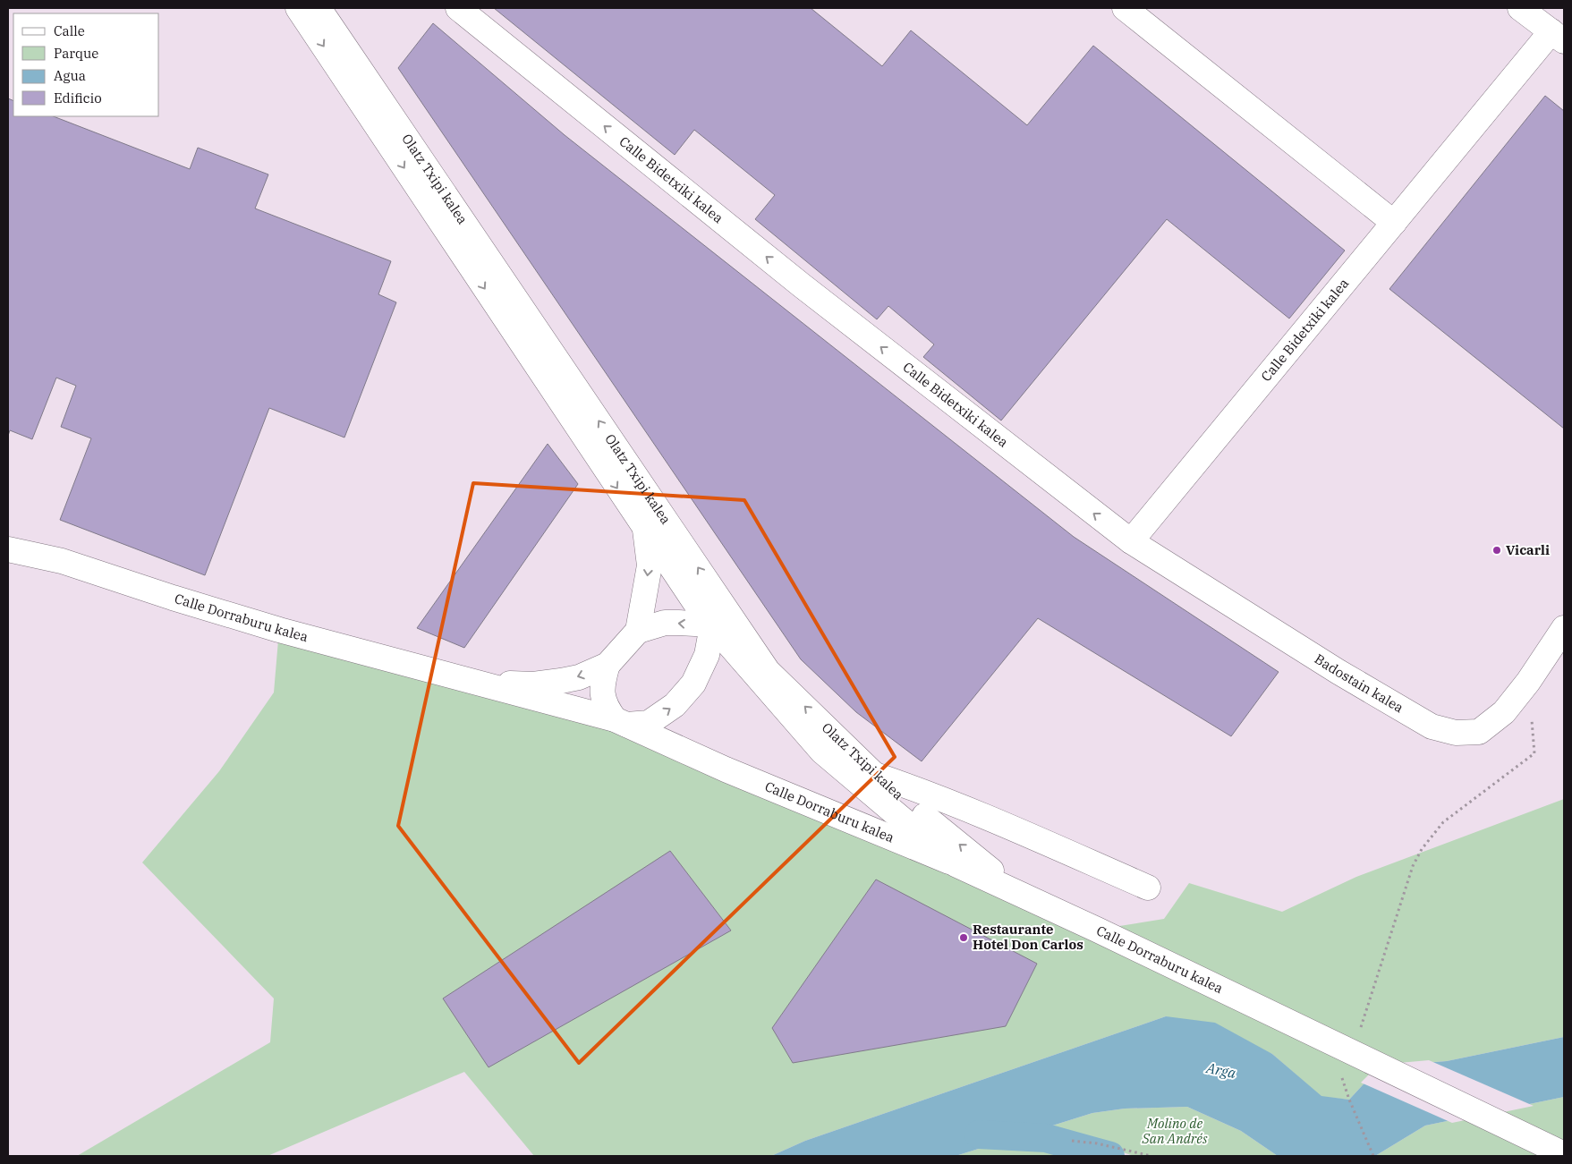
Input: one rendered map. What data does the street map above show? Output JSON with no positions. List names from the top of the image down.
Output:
{
  "streets": {
    "street": [
      "Olatz Txipi kalea",
      "Calle Bidetxiki kalea",
      "Calle Dorraburu kalea",
      "Badostain kalea"
    ]
  },
  "crossings": [
    ["Olatz Txipi kalea", "Calle Dorraburu kalea"],
    ["Calle Bidetxiki kalea", "Badostain kalea"]
  ],
  "one_way": ["Calle Bidetxiki kalea"],
  "water": ["Arga"],
  "parks": ["Molino de San Andrés"],
  "places": ["Vicarli", "Restaurante Hotel Don Carlos"],
  "legend": [
    "Calle",
    "Parque",
    "Agua",
    "Edificio"
  ]
}
